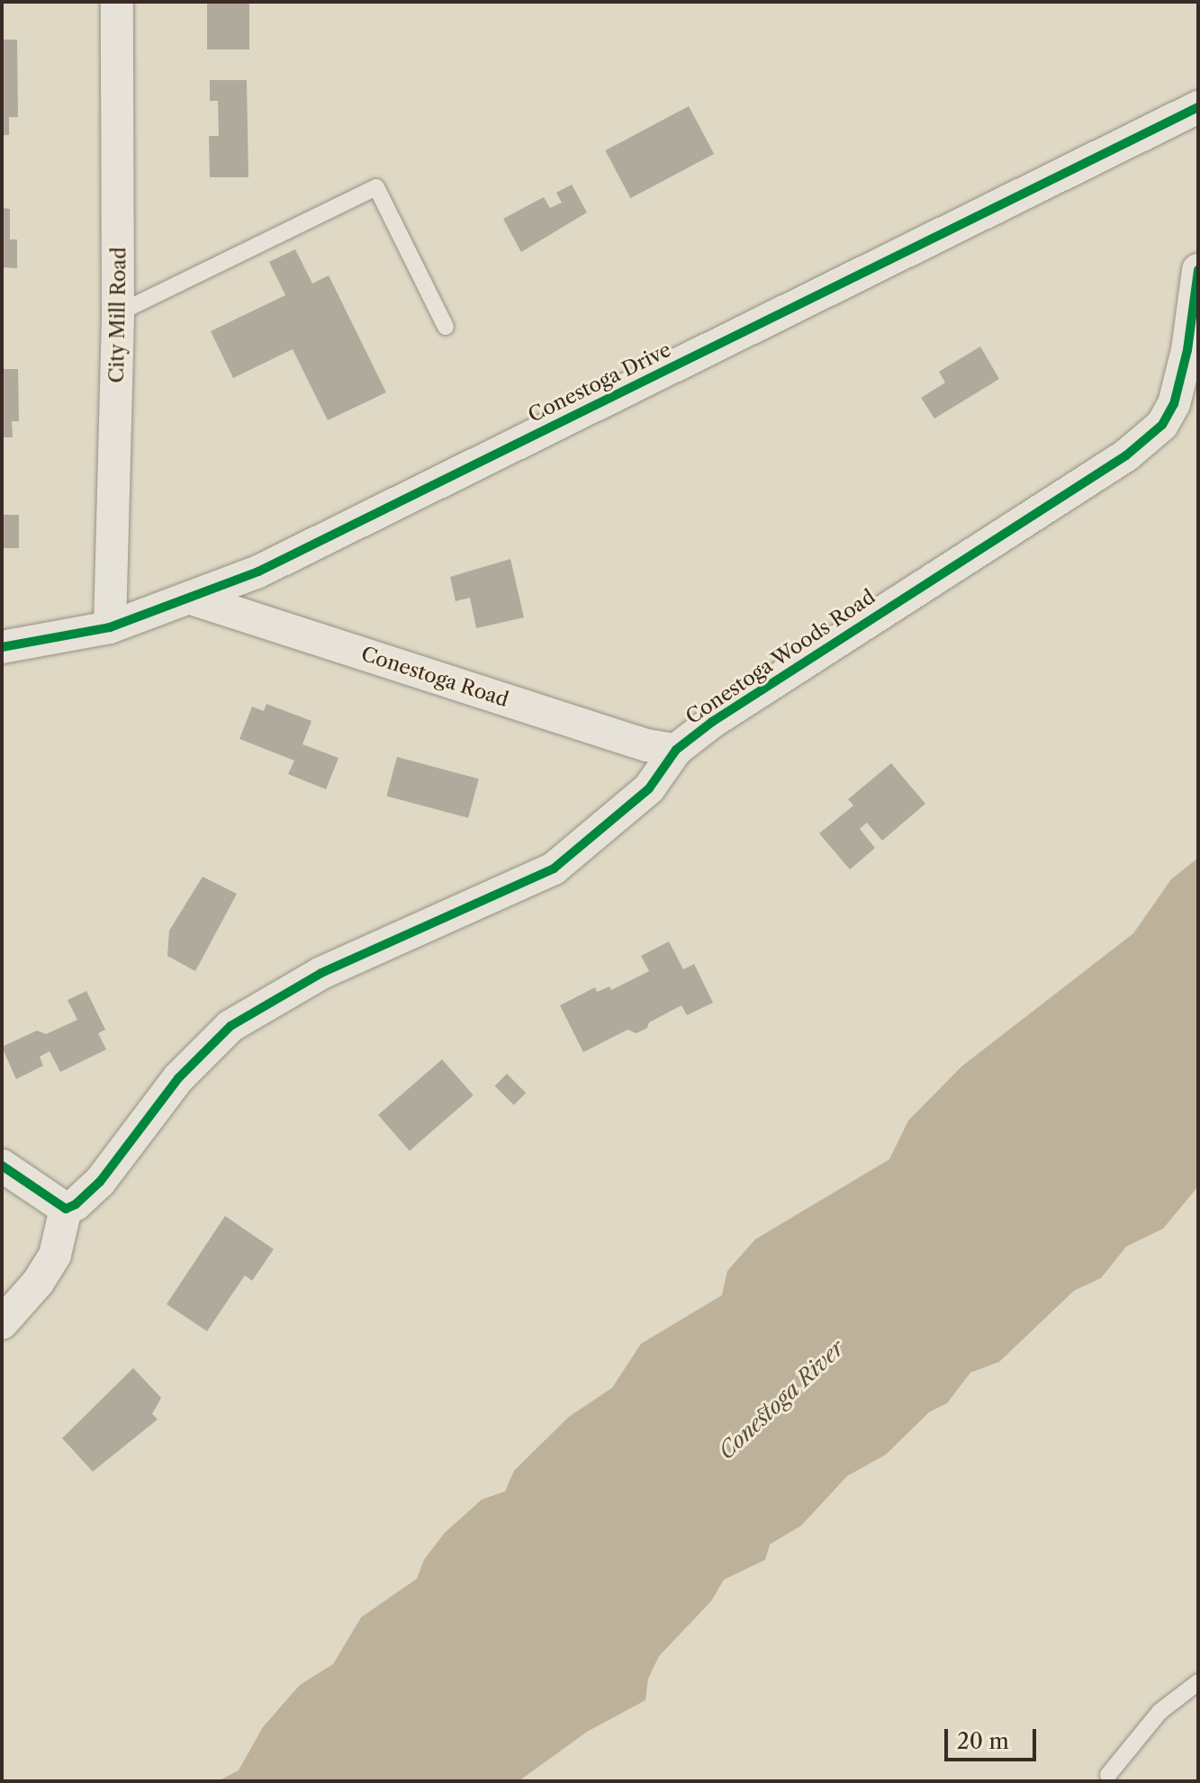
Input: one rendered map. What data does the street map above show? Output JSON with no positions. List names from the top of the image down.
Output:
{
  "streets": {
    "street": [
      "City Mill Road",
      "Conestoga Drive",
      "Conestoga Woods Road",
      "Conestoga Road"
    ]
  },
  "crossings": [
    ["City Mill Road", "Conestoga Drive"],
    ["Conestoga Drive", "Conestoga Road"],
    ["Conestoga Woods Road", "Conestoga Road"]
  ],
  "water": ["Conestoga River"],
  "scale_bar": "20 m"
}
